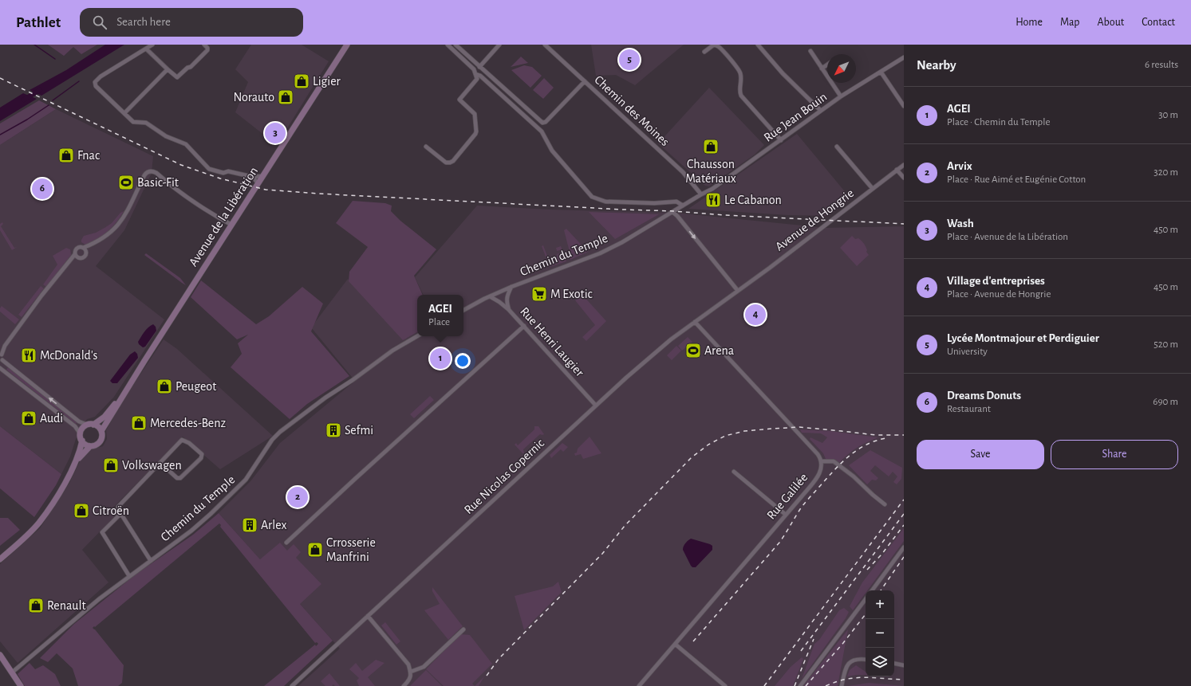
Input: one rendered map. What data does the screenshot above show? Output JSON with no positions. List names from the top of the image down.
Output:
{
  "streets": {
    "main road": ["Avenue de la Libération"],
    "street": [
      "Chemin des Moines",
      "Rue Jean Bouin",
      "Avenue de Hongrie",
      "Chemin du Temple",
      "Rue Henri Laugier",
      "Rue Nicolas Copernic",
      "Rue Galilée"
    ]
  },
  "crossings": [
    ["Chemin des Moines", "Rue Jean Bouin"],
    ["Rue Jean Bouin", "Chemin du Temple"],
    ["Avenue de Hongrie", "Rue Nicolas Copernic"],
    ["Chemin du Temple", "Rue Henri Laugier"],
    ["Rue Henri Laugier", "Rue Nicolas Copernic"]
  ],
  "places": {
    "shop": [
      "Ligier",
      "Norauto",
      "Chausson Matériaux",
      "Fnac",
      "Peugeot",
      "Audi",
      "Mercedes-Benz",
      "Volkswagen",
      "Citroën",
      "Crrosserie Manfrini",
      "Renault"
    ],
    "sports": ["Basic-Fit", "Arena"],
    "restaurant": ["Le Cabanon", "McDonald's"],
    "supermarket": ["M Exotic"],
    "building": ["Sefmi", "Arlex"]
  },
  "north": "bottom left",
  "page": {
    "header": "Pathlet",
    "search": "Search here",
    "nav": [
      "Home",
      "Map",
      "About",
      "Contact"
    ],
    "heading": ["Nearby", "6 results"],
    "pins": [
      "5",
      "3",
      "6",
      "4",
      "1",
      "2"
    ],
    "list": [
      {
        "mark": "1",
        "name": "AGEI",
        "note": "Place · Chemin du Temple",
        "value": "30 m"
      },
      {
        "mark": "2",
        "name": "Arvix",
        "note": "Place · Rue Aimé et Eugénie Cotton",
        "value": "320 m"
      },
      {
        "mark": "3",
        "name": "Wash",
        "note": "Place · Avenue de la Libération",
        "value": "450 m"
      },
      {
        "mark": "4",
        "name": "Village d'entreprises",
        "note": "Place · Avenue de Hongrie",
        "value": "450 m"
      },
      {
        "mark": "5",
        "name": "Lycée Montmajour et Perdiguier",
        "note": "University",
        "value": "520 m"
      },
      {
        "mark": "6",
        "name": "Dreams Donuts",
        "note": "Restaurant",
        "value": "690 m"
      }
    ],
    "popup": ["AGEI", "Place"],
    "buttons": ["Save", "Share"],
    "map_buttons": ["+", "−"]
  }
}
